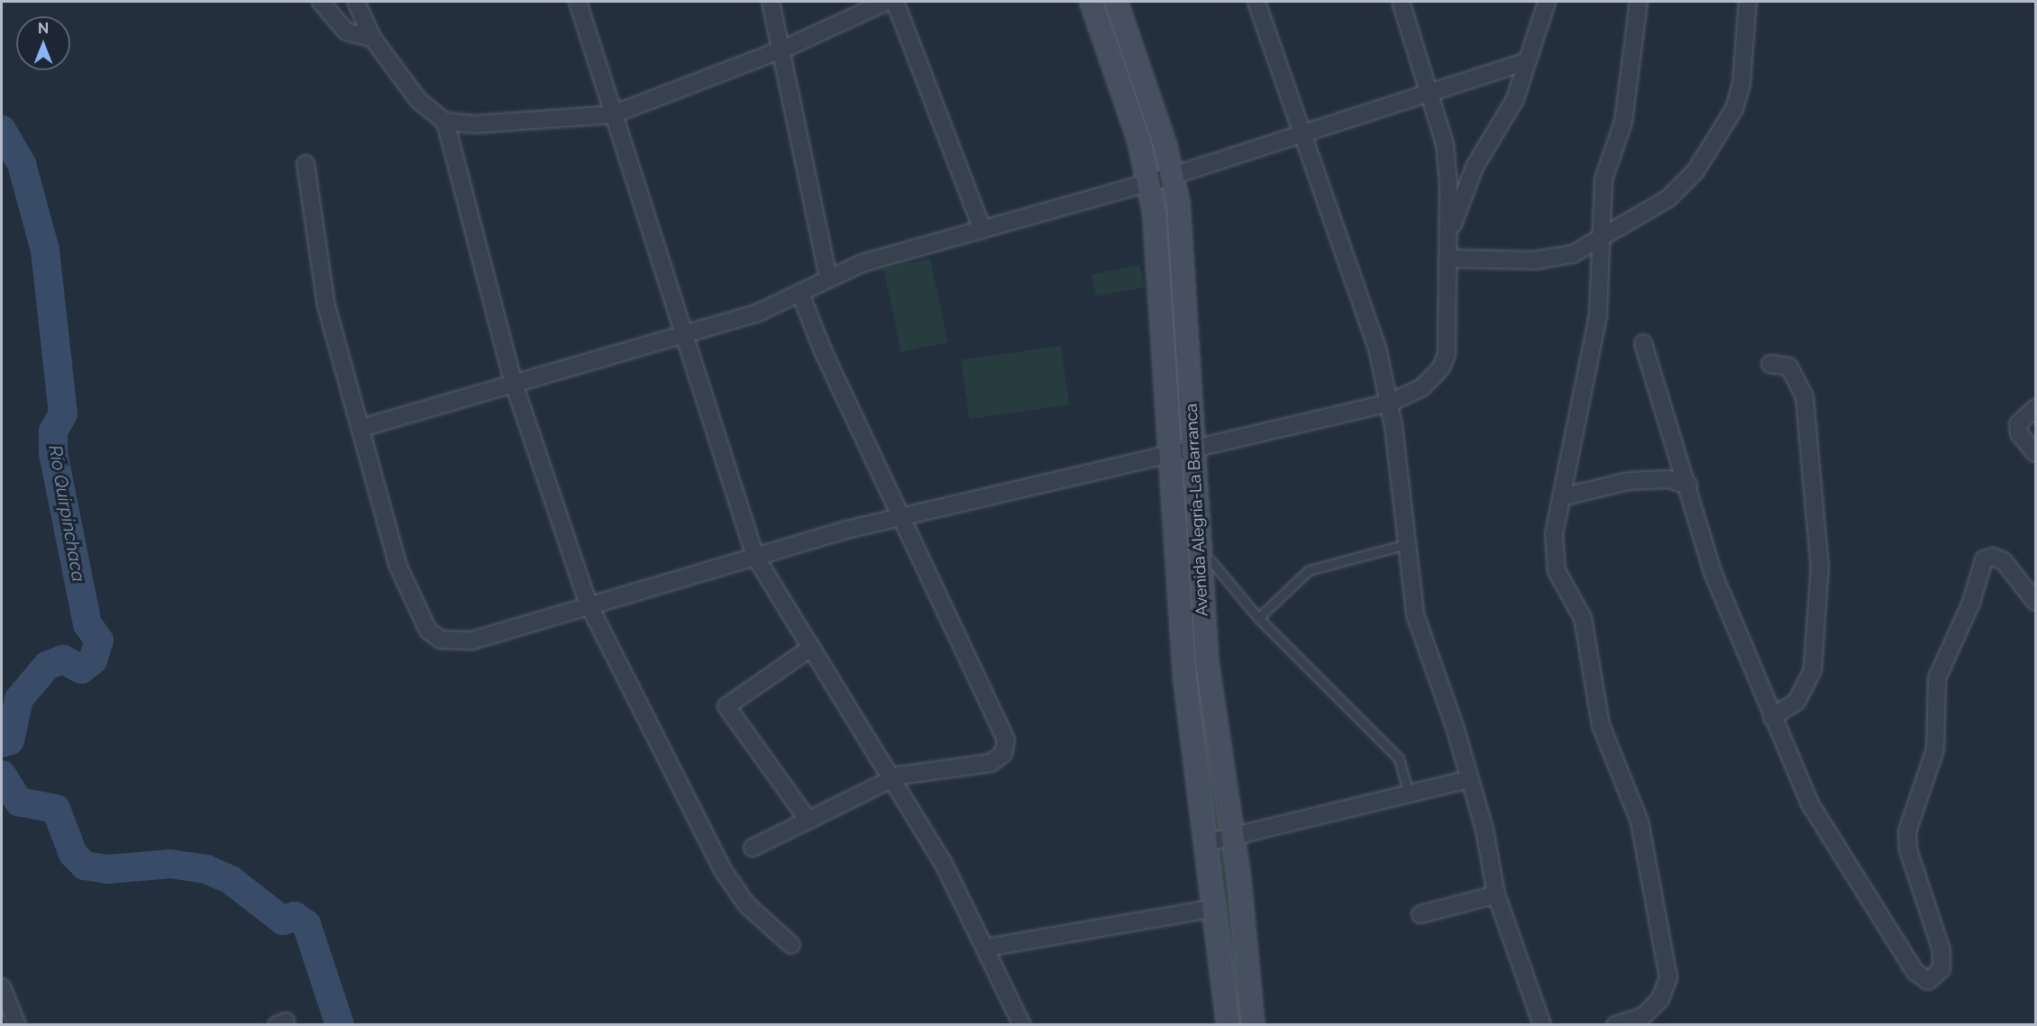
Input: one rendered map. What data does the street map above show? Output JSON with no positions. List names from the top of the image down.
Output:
{
  "streets": {
    "main road": ["Avenida Alegría-La Barranca"]
  },
  "water": ["Río Quirpinchaca"],
  "north": "top"
}
